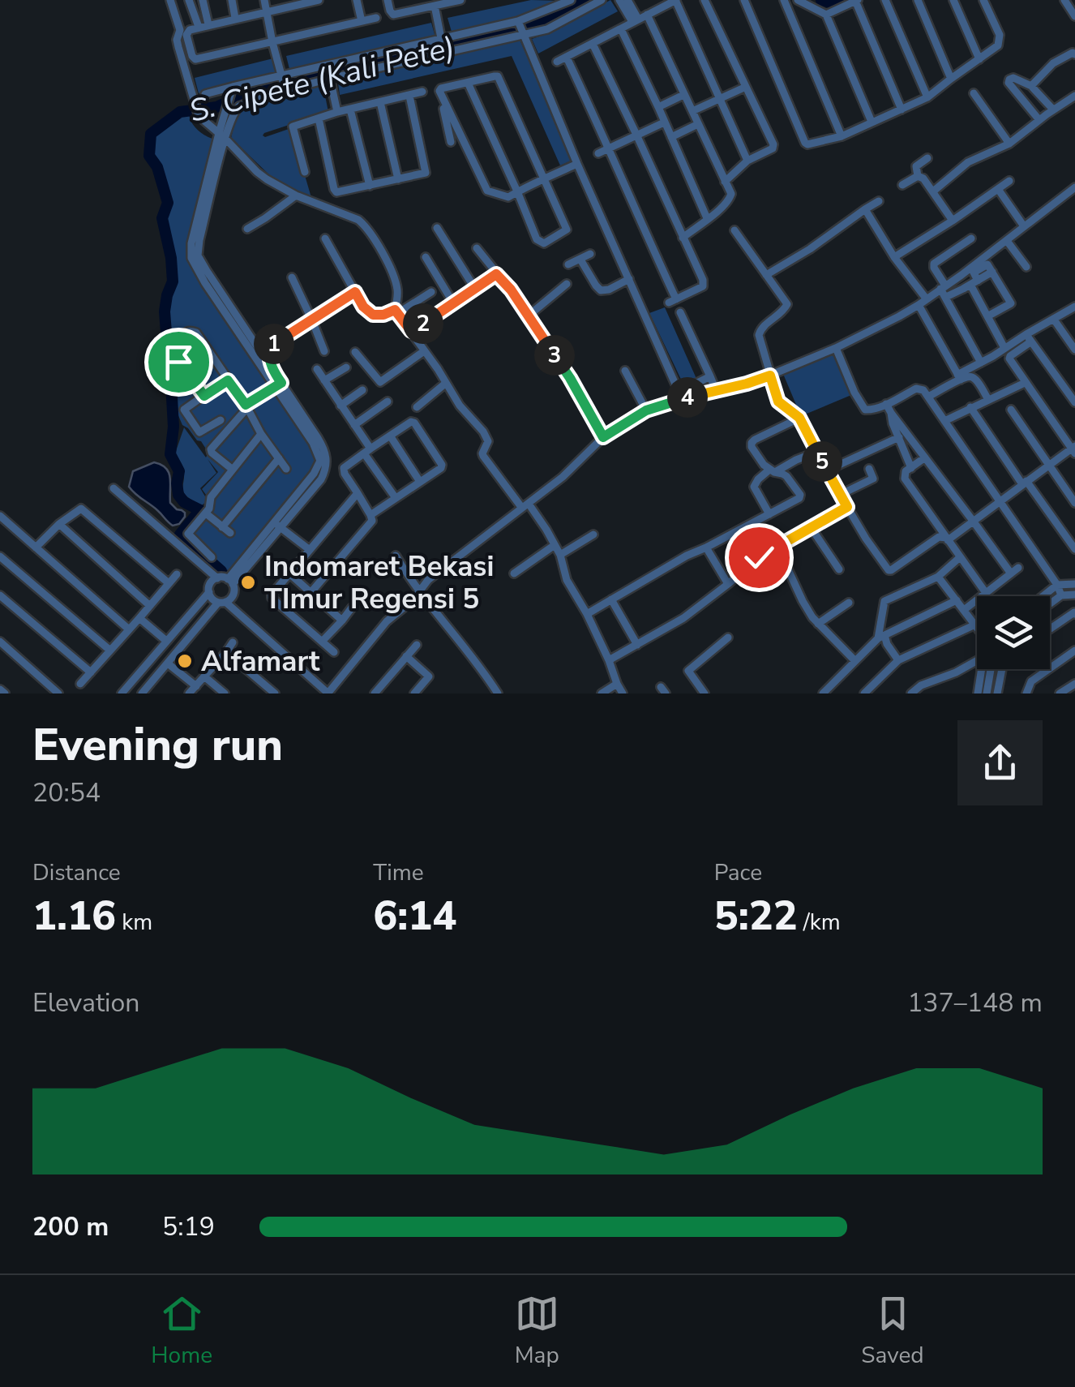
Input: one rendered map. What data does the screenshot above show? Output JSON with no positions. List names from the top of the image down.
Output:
{
  "water": ["S. Cipete (Kali Pete)"],
  "places": ["Indomaret Bekasi TImur Regensi 5", "Alfamart"],
  "page": {
    "pins": [
      "2",
      "1",
      "3",
      "4",
      "5"
    ],
    "heading": ["Evening run", "20:54"],
    "stats": [
      ["Distance", "1.16 km"],
      ["Time", "6:14"],
      ["Pace", "5:22 /km"]
    ],
    "chart": ["Elevation", "137–148 m"],
    "list": [
      {
        "name": "200 m",
        "note": "5:19"
      }
    ],
    "tabs": ["Home", "Map", "Saved"]
  }
}
